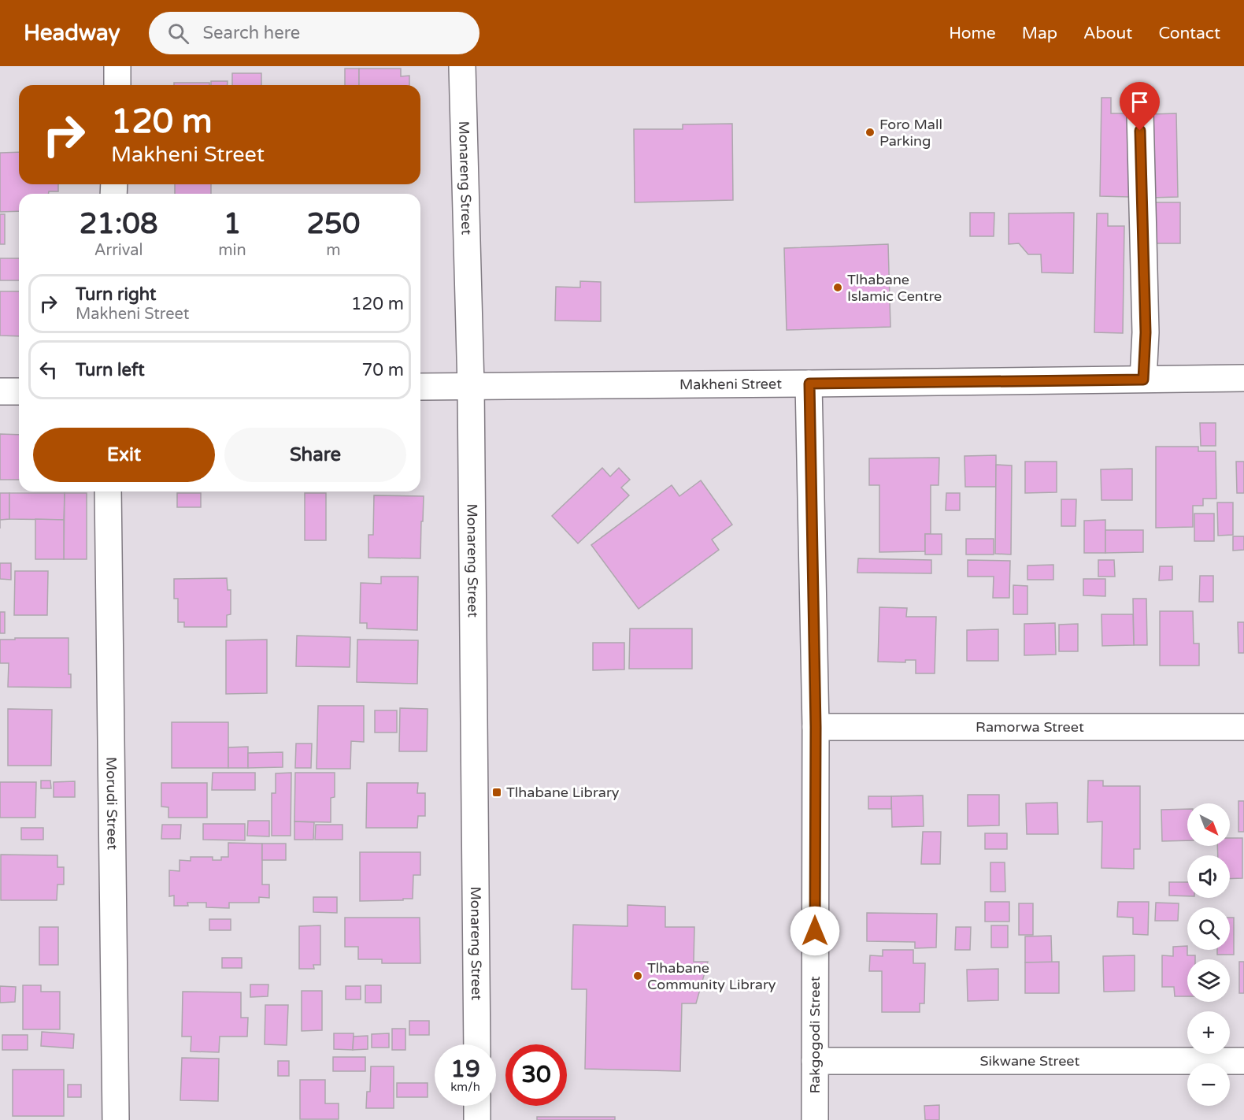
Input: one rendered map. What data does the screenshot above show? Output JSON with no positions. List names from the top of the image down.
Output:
{
  "streets": {
    "street": [
      "Monareng Street",
      "Makheni Street",
      "Ramorwa Street",
      "Morudi Street",
      "Rakgogodi Street",
      "Sikwane Street"
    ]
  },
  "crossings": [
    ["Monareng Street", "Makheni Street"],
    ["Makheni Street", "Rakgogodi Street"],
    ["Ramorwa Street", "Rakgogodi Street"],
    ["Rakgogodi Street", "Sikwane Street"]
  ],
  "places": {
    "other": ["Foro Mall Parking", "Tlhabane Islamic Centre", "Tlhabane Community Library"],
    "transit": ["Tlhabane Library"]
  },
  "north": "bottom right",
  "page": {
    "header": "Headway",
    "search": "Search here",
    "nav": [
      "Home",
      "Map",
      "About",
      "Contact"
    ],
    "turn": ["120 m", "Makheni Street"],
    "eta": [
      "21:08",
      "Arrival",
      "1",
      "min",
      "250",
      "m"
    ],
    "list": [
      {
        "name": "Turn right",
        "note": "Makheni Street",
        "value": "120 m"
      },
      {
        "name": "Turn left",
        "value": "70 m"
      }
    ],
    "buttons": ["Exit", "Share"],
    "map_buttons": ["+", "−"],
    "speed": "19 km/h",
    "limit": "30"
  }
}
